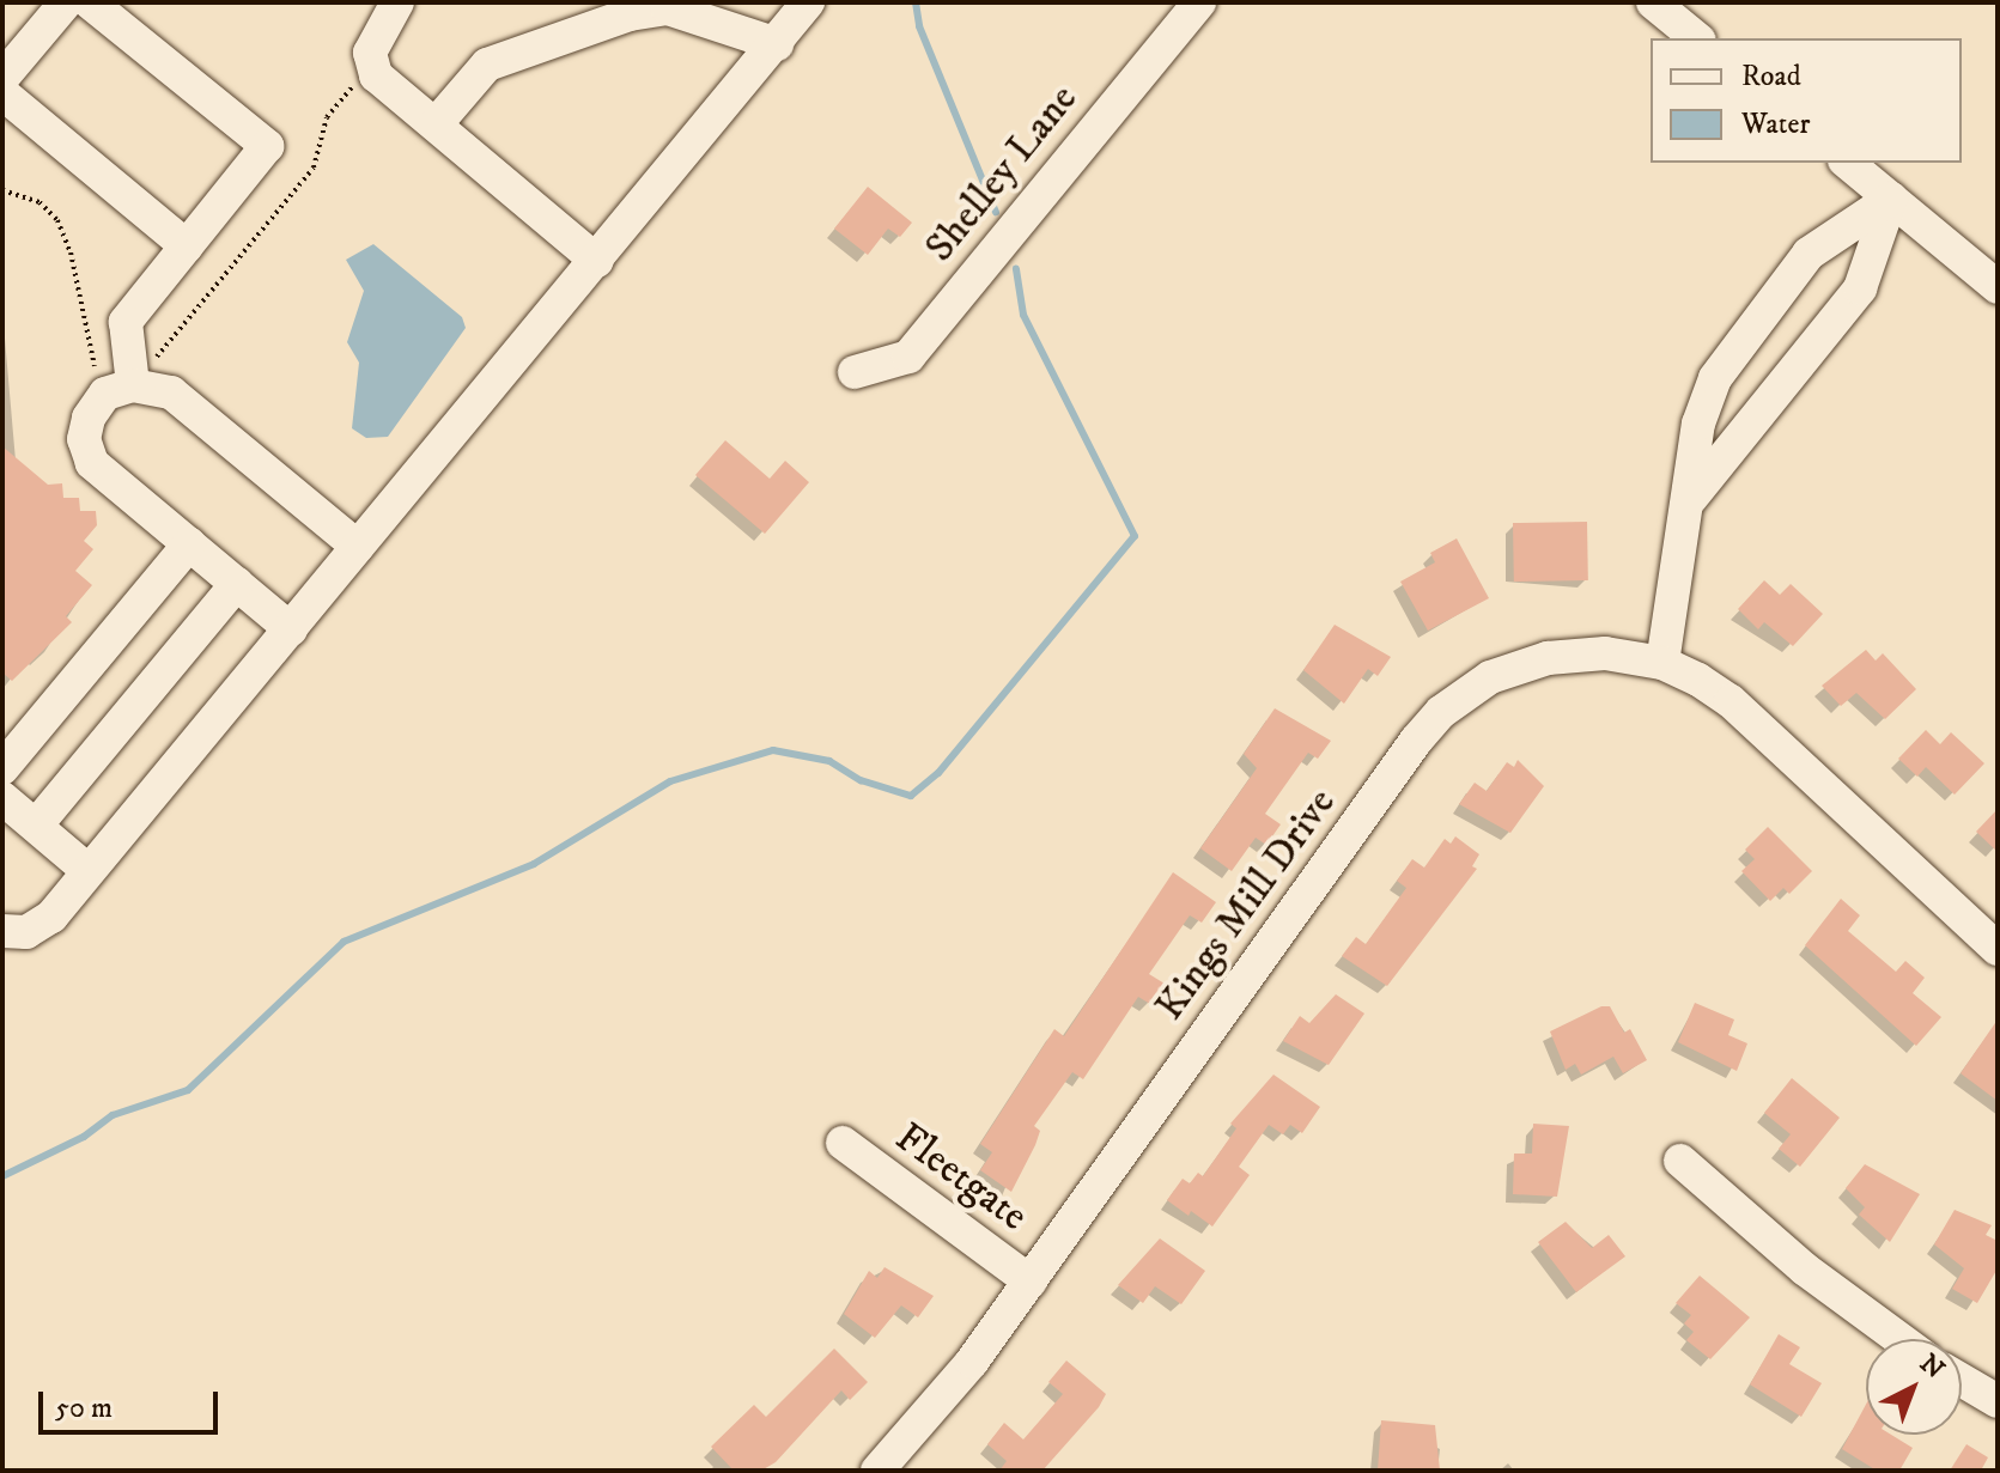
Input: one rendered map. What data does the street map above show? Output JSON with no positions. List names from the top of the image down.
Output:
{
  "streets": {
    "street": ["Shelley Lane", "Kings Mill Drive", "Fleetgate"]
  },
  "crossings": [
    ["Kings Mill Drive", "Fleetgate"]
  ],
  "legend": ["Road", "Water"],
  "scale_bar": "50 m",
  "north": "top right"
}
